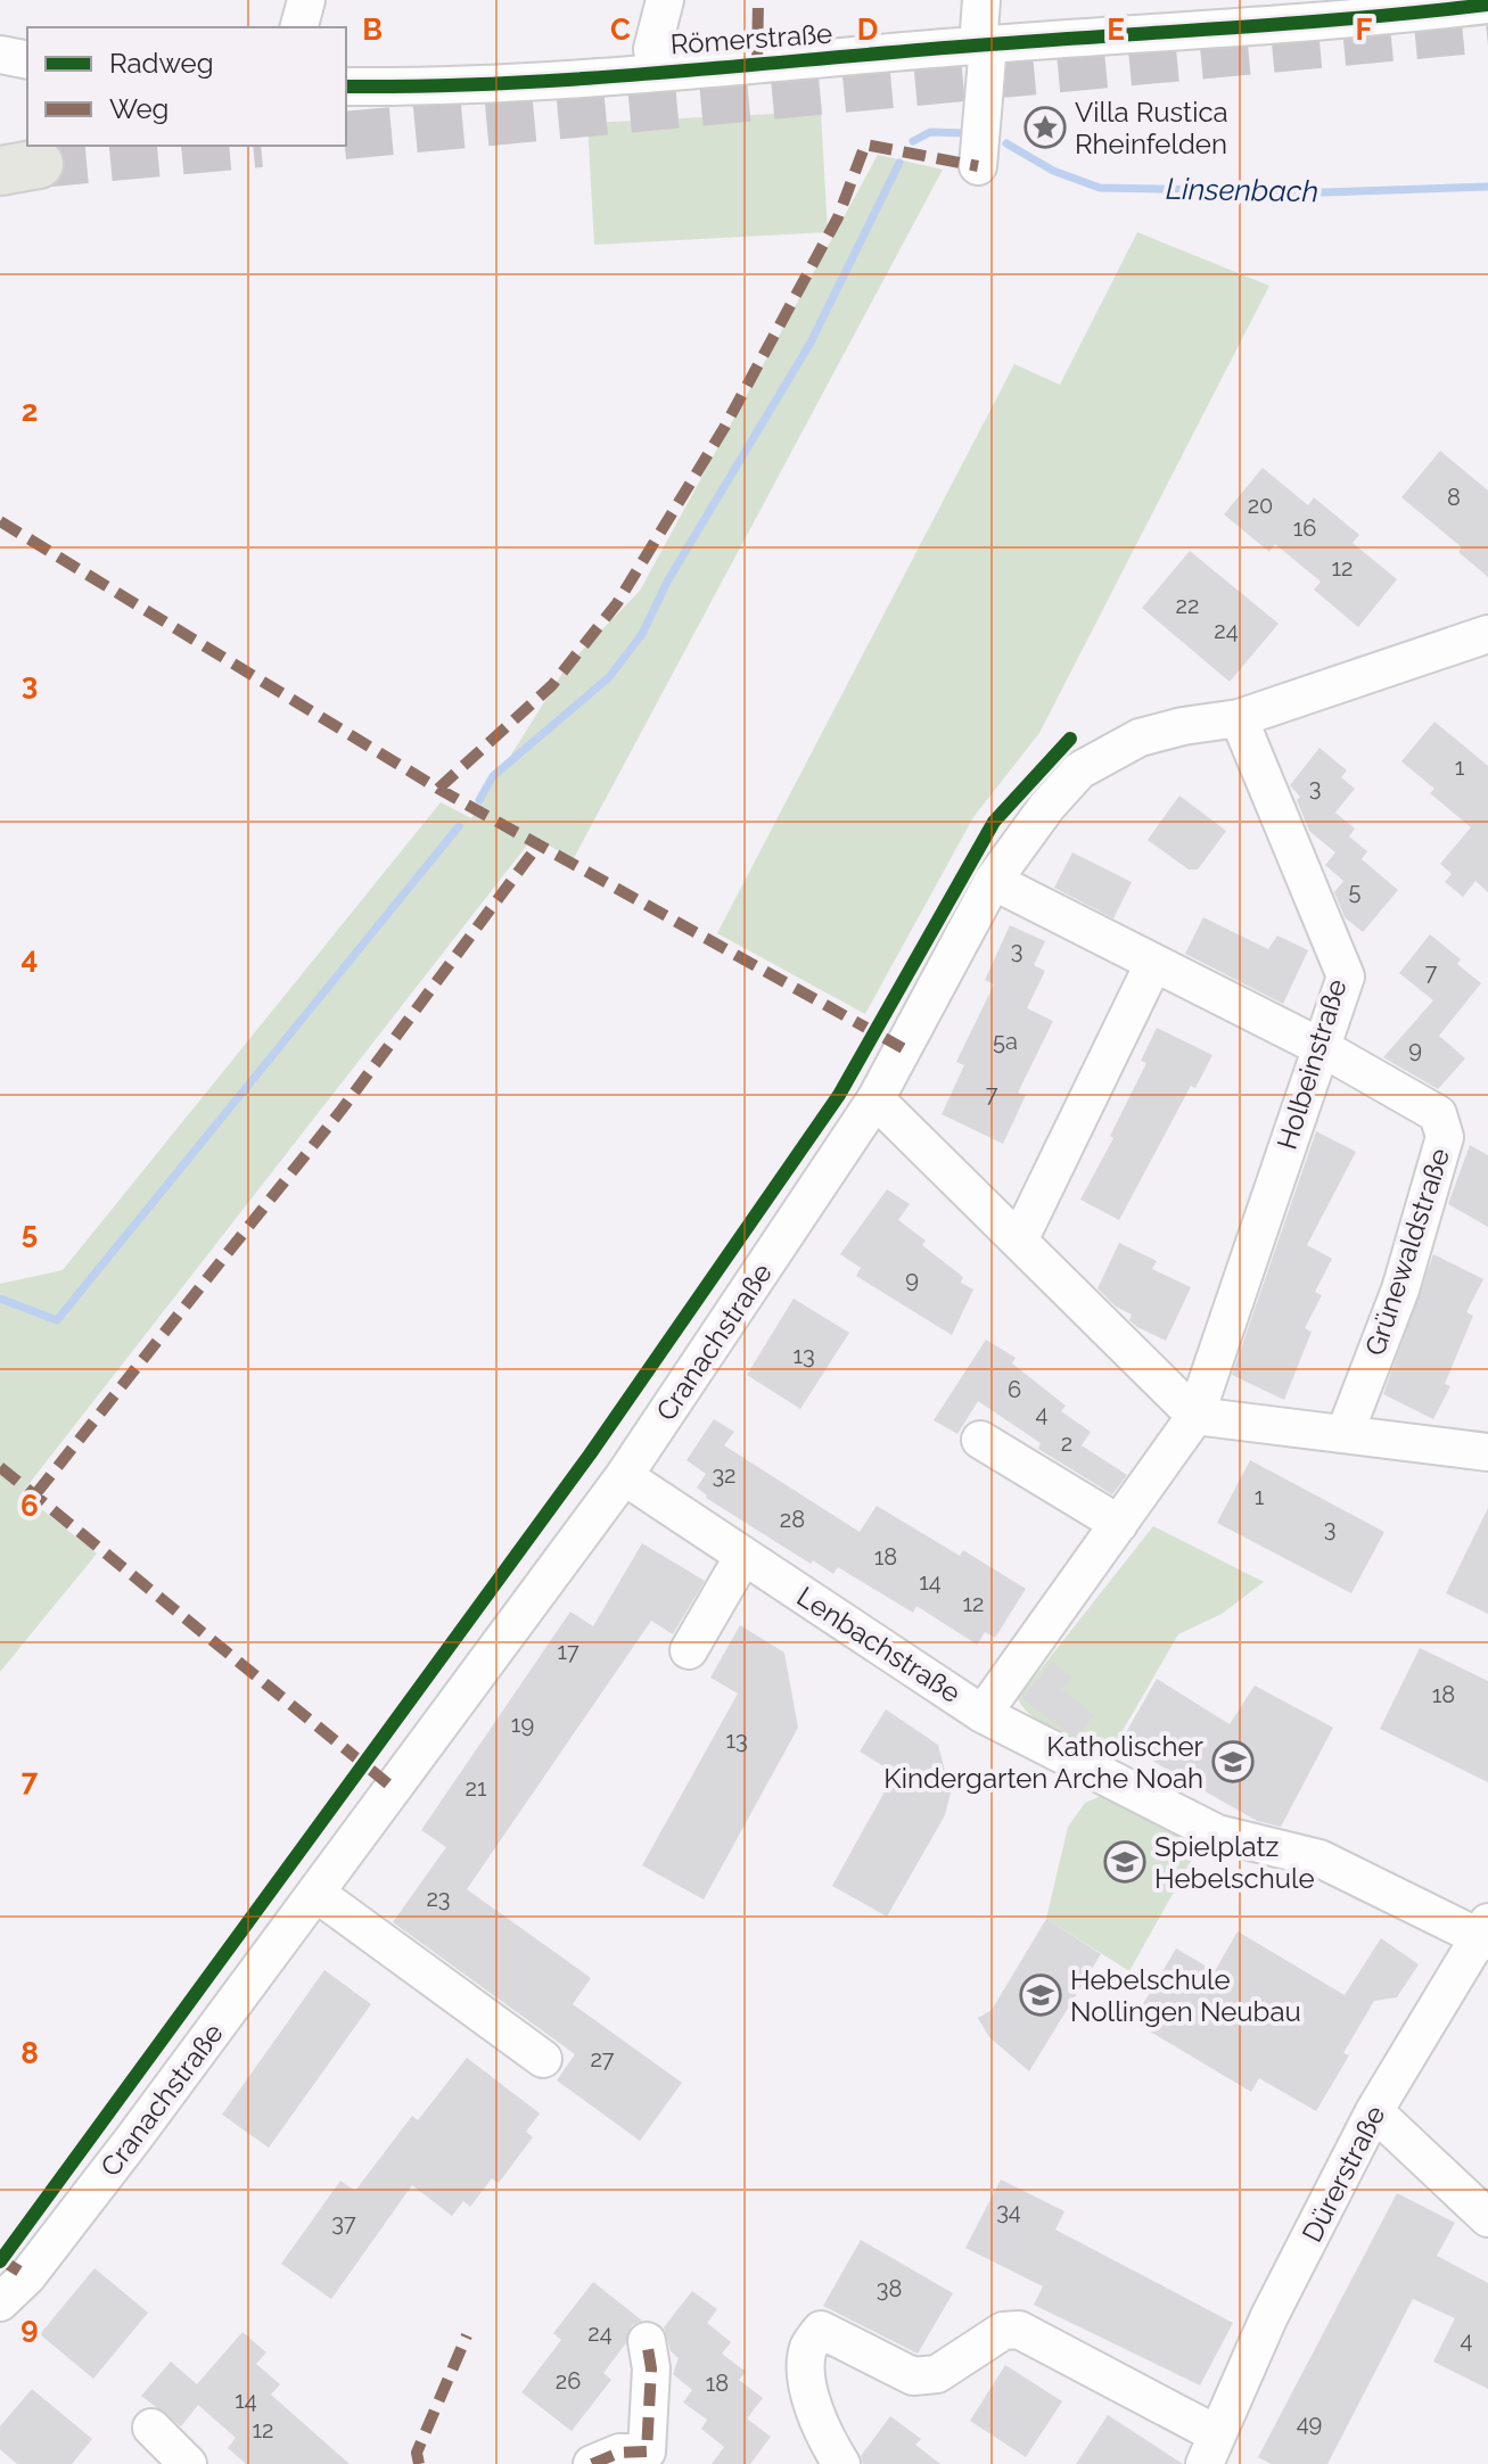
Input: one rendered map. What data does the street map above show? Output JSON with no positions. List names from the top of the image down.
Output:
{
  "streets": {
    "street": [
      "Römerstraße",
      "Holbeinstraße",
      "Grünewaldstraße",
      "Cranachstraße",
      "Lenbachstraße",
      "Dürerstraße"
    ]
  },
  "crossings": [
    ["Holbeinstraße", "Grünewaldstraße"],
    ["Holbeinstraße", "Cranachstraße"],
    ["Holbeinstraße", "Lenbachstraße"],
    ["Grünewaldstraße", "Cranachstraße"],
    ["Cranachstraße", "Lenbachstraße"]
  ],
  "water": ["Linsenbach"],
  "places": {
    "place": ["Villa Rustica Rheinfelden"],
    "school or university": ["Katholischer Kindergarten Arche Noah", "Spielplatz Hebelschule", "Hebelschule Nollingen Neubau"]
  },
  "house_numbers": [
    "8",
    "20",
    "16",
    "12",
    "22",
    "24",
    "1",
    "3",
    "5",
    "3",
    "7",
    "5a",
    "9",
    "7",
    "9",
    "13",
    "6",
    "4",
    "2",
    "32",
    "1",
    "28",
    "3",
    "18",
    "14",
    "12",
    "17",
    "18",
    "19",
    "13",
    "21",
    "23",
    "27",
    "34",
    "37",
    "38",
    "24",
    "4",
    "26",
    "18",
    "14",
    "49",
    "12"
  ],
  "legend": ["Radweg", "Weg"],
  "grid": {
    "columns": [
      "B",
      "C",
      "D",
      "E",
      "F"
    ],
    "rows": [
      "2",
      "3",
      "4",
      "5",
      "6",
      "7",
      "8",
      "9"
    ]
  }
}
